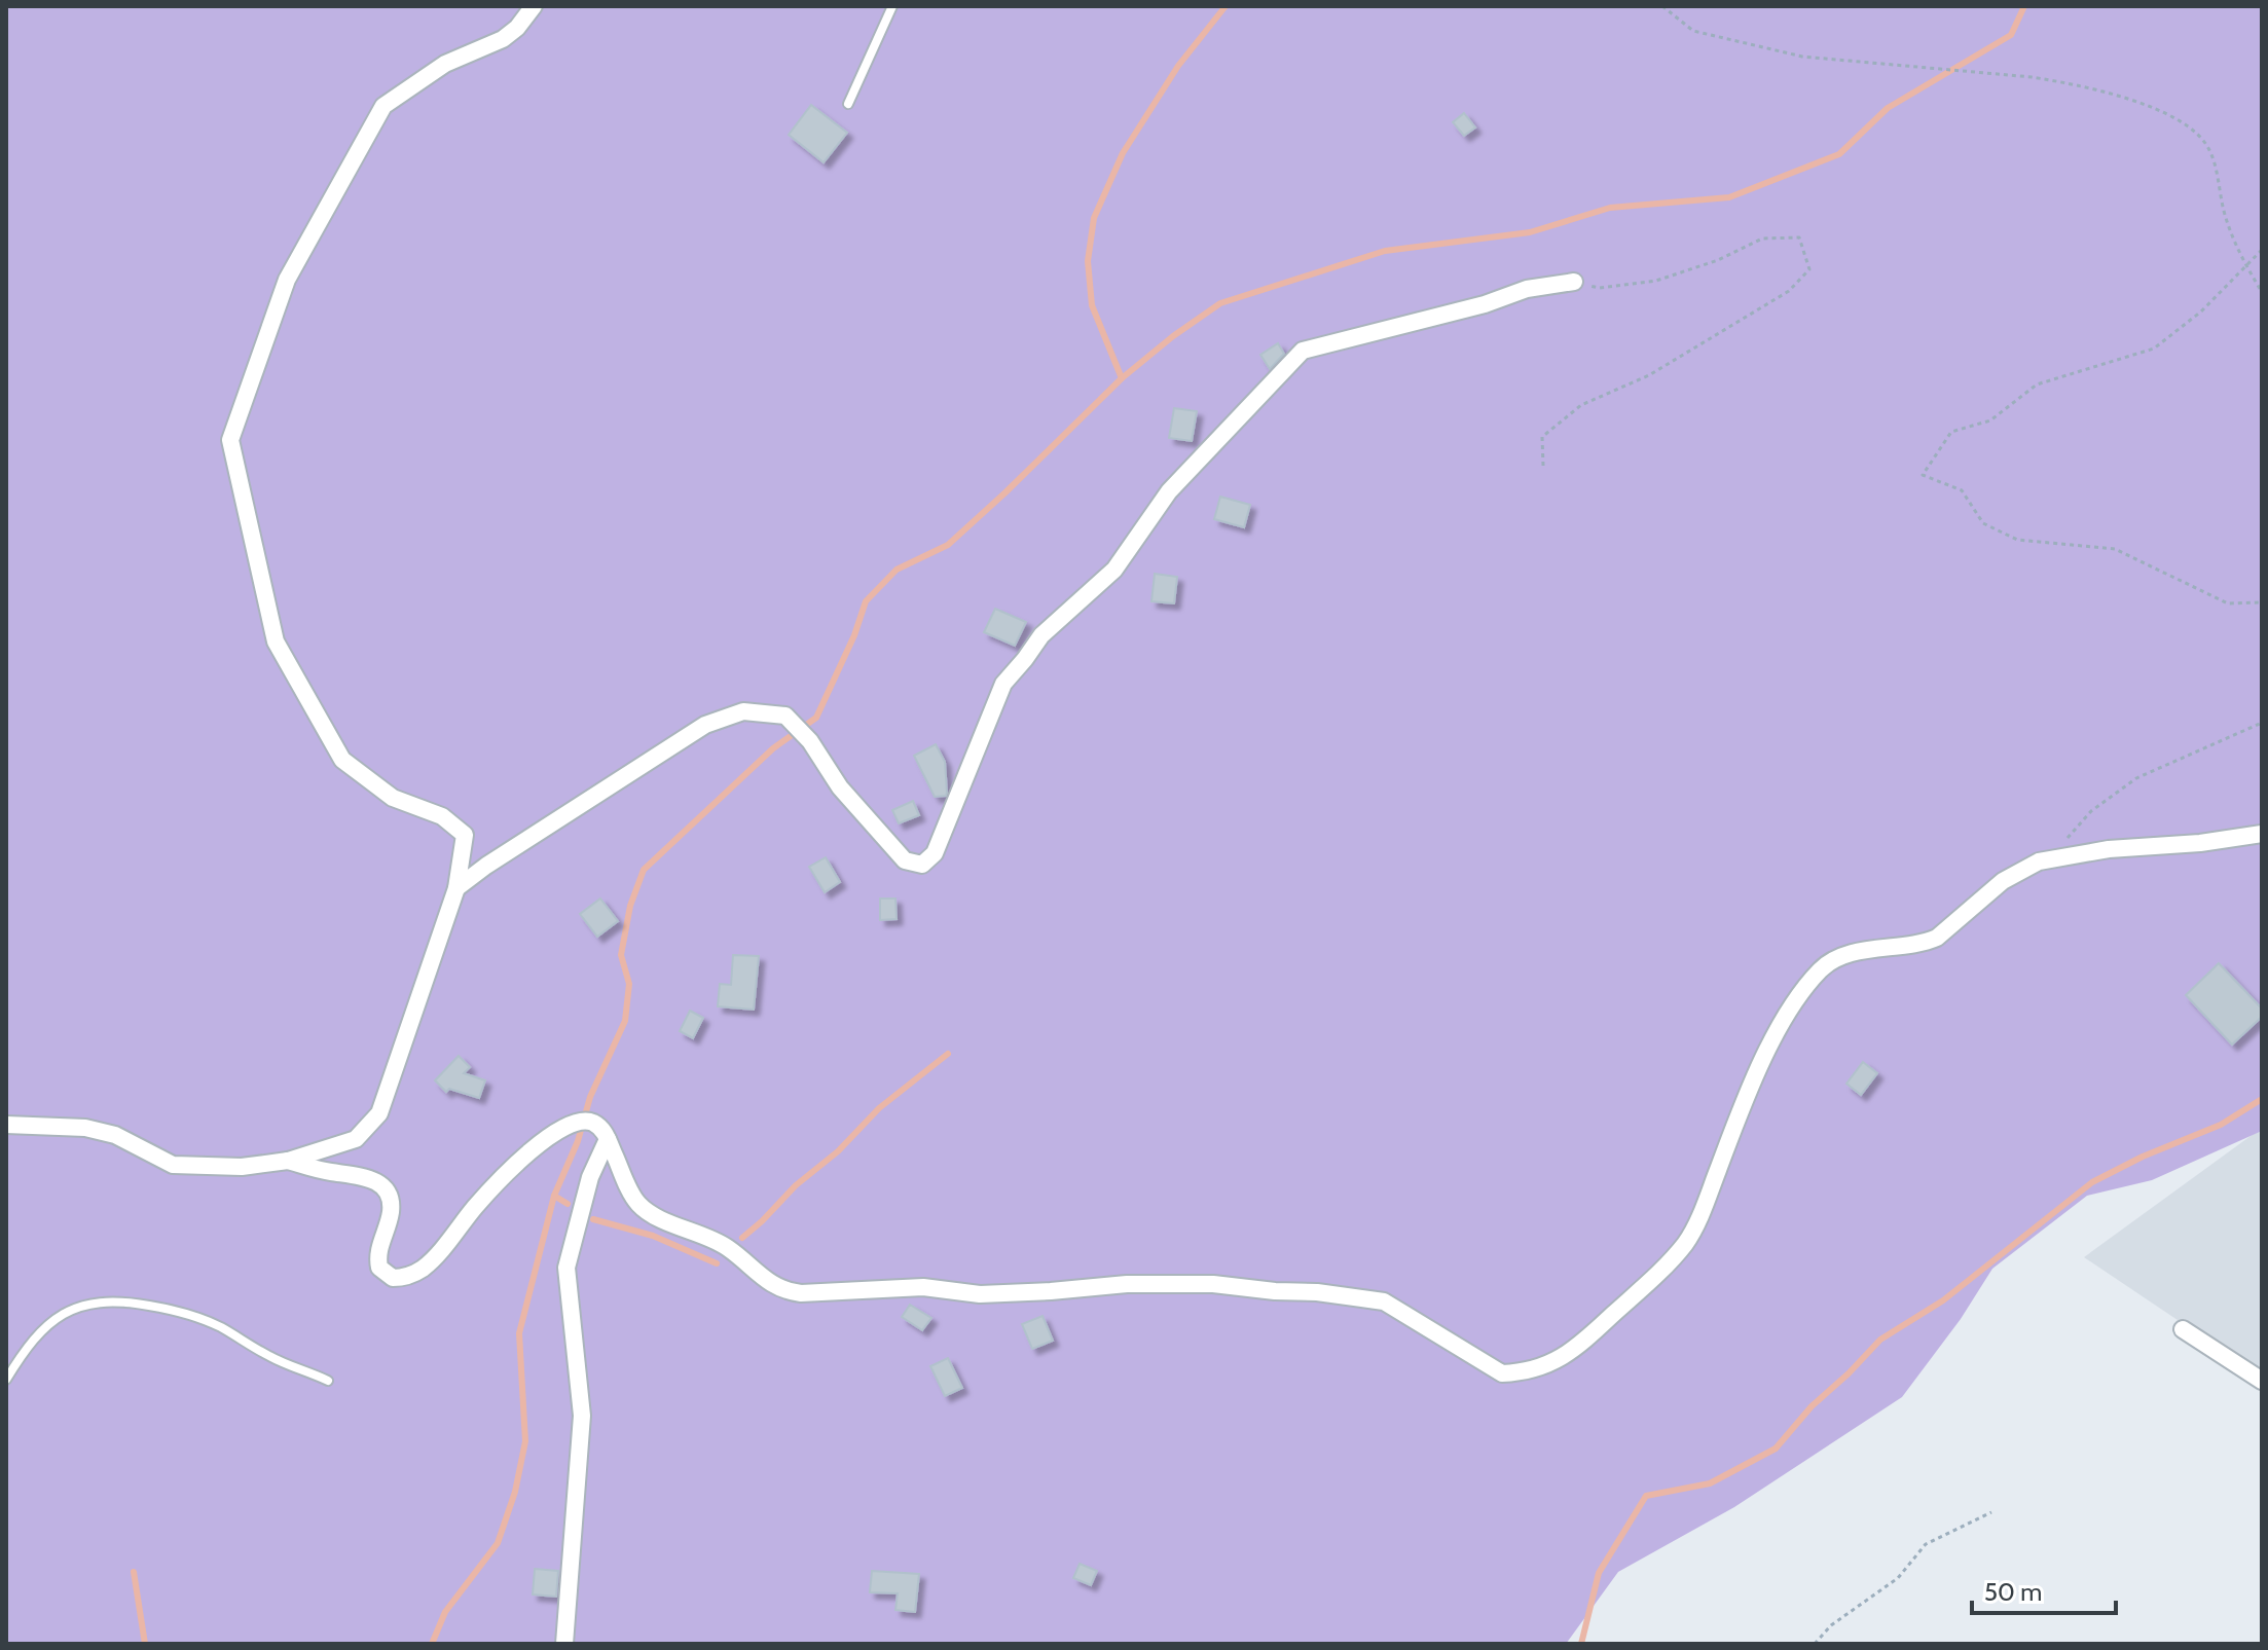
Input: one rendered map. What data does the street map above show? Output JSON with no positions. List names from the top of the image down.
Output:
{
  "scale_bar": "50 m"
}
